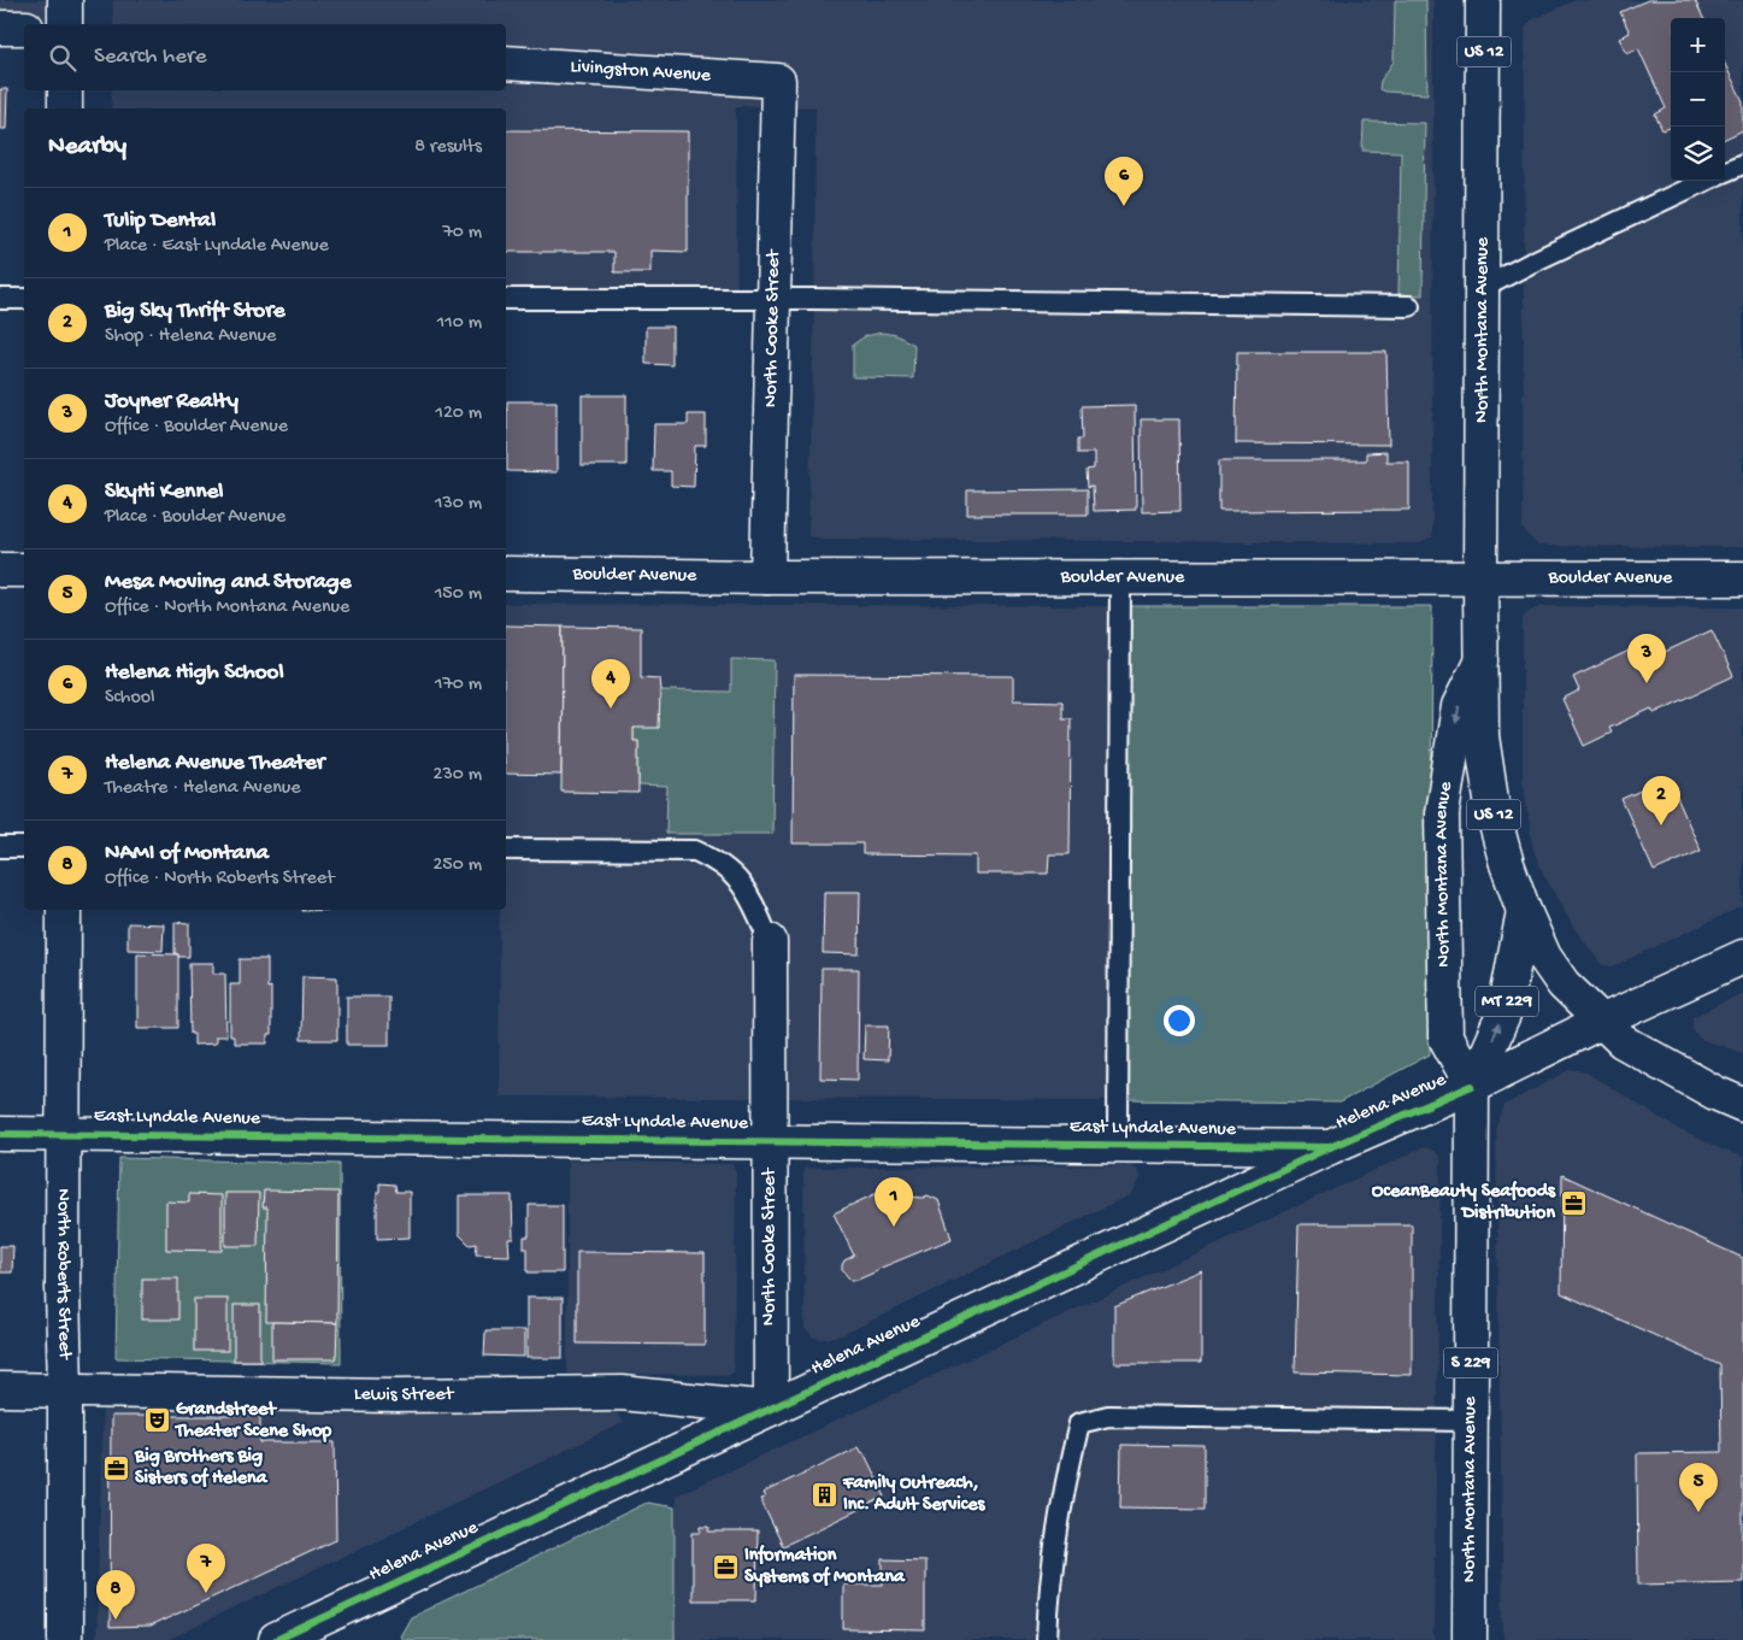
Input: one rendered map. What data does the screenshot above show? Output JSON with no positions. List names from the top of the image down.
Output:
{
  "streets": {
    "main road": [
      "US 12",
      "Livingston Avenue",
      "North Cooke Street",
      "North Montana Avenue",
      "Boulder Avenue",
      "MT 229",
      "Helena Avenue",
      "East Lyndale Avenue",
      "North Roberts Street",
      "S 229",
      "Lewis Street"
    ]
  },
  "crossings": [
    ["US 12", "North Montana Avenue"],
    ["US 12", "Helena Avenue"],
    ["Livingston Avenue", "North Cooke Street"],
    ["North Cooke Street", "Boulder Avenue"],
    ["North Cooke Street", "Helena Avenue"],
    ["North Cooke Street", "East Lyndale Avenue"],
    ["North Cooke Street", "Lewis Street"],
    ["North Montana Avenue", "Boulder Avenue"],
    ["North Montana Avenue", "Helena Avenue"],
    ["Helena Avenue", "East Lyndale Avenue"],
    ["Helena Avenue", "Lewis Street"],
    ["East Lyndale Avenue", "North Roberts Street"],
    ["North Roberts Street", "Lewis Street"]
  ],
  "places": {
    "office": ["OceanBeauty Seafoods Distribution", "Big Brothers Big Sisters of Helena", "Information Systems of Montana"],
    "theatre": ["Grandstreet Theater Scene Shop"],
    "building": ["Family Outreach, Inc. Adult Services"]
  },
  "page": {
    "map_buttons": ["+", "−"],
    "search": "Search here",
    "heading": ["Nearby", "8 results"],
    "pins": [
      "6",
      "3",
      "4",
      "2",
      "1",
      "5",
      "7",
      "8"
    ],
    "list": [
      {
        "mark": "1",
        "name": "Tulip Dental",
        "note": "Place · East Lyndale Avenue",
        "value": "70 m"
      },
      {
        "mark": "2",
        "name": "Big Sky Thrift Store",
        "note": "Shop · Helena Avenue",
        "value": "110 m"
      },
      {
        "mark": "3",
        "name": "Joyner Realty",
        "note": "Office · Boulder Avenue",
        "value": "120 m"
      },
      {
        "mark": "4",
        "name": "SkyHi Kennel",
        "note": "Place · Boulder Avenue",
        "value": "130 m"
      },
      {
        "mark": "5",
        "name": "Mesa Moving and Storage",
        "note": "Office · North Montana Avenue",
        "value": "150 m"
      },
      {
        "mark": "6",
        "name": "Helena High School",
        "note": "School",
        "value": "170 m"
      },
      {
        "mark": "7",
        "name": "Helena Avenue Theater",
        "note": "Theatre · Helena Avenue",
        "value": "230 m"
      },
      {
        "mark": "8",
        "name": "NAMI of Montana",
        "note": "Office · North Roberts Street",
        "value": "250 m"
      }
    ]
  }
}
